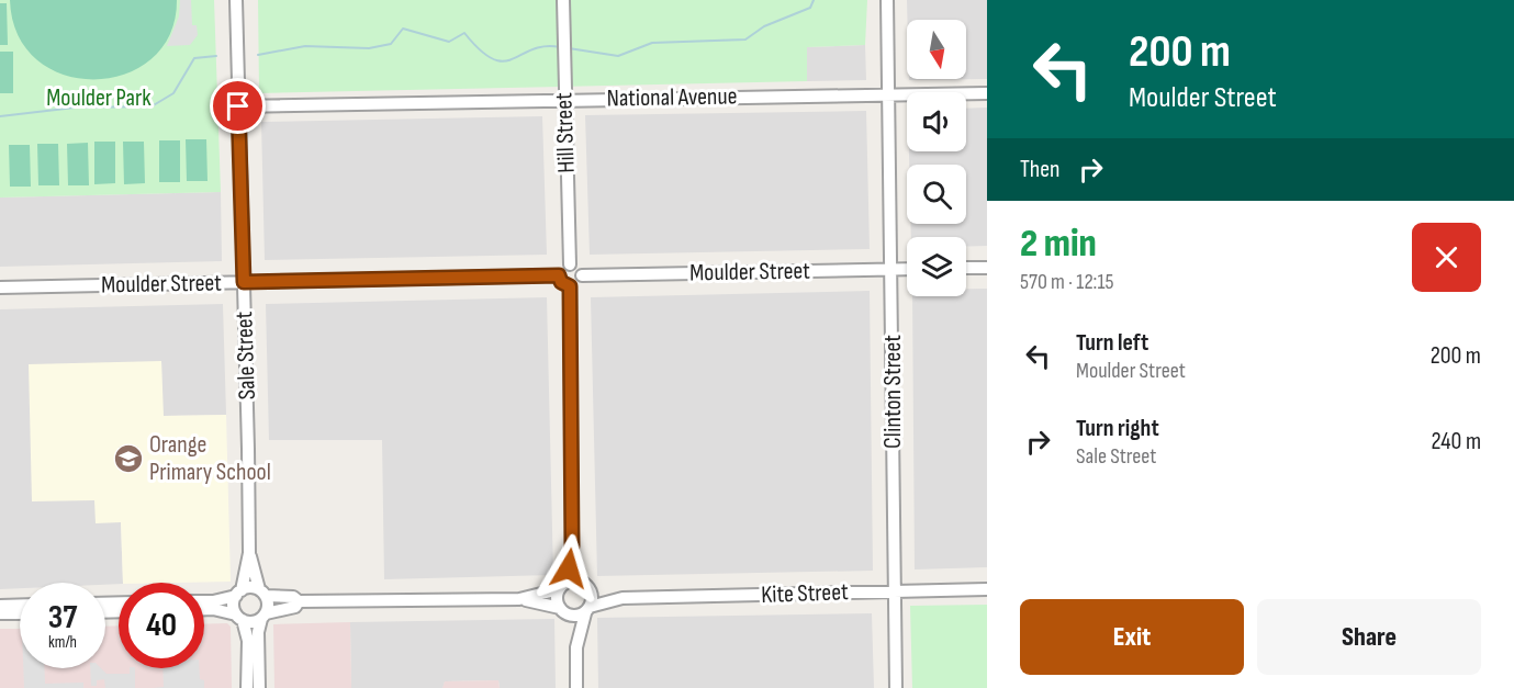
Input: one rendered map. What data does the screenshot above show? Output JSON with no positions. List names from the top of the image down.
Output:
{
  "streets": {
    "street": [
      "National Avenue",
      "Hill Street",
      "Moulder Street",
      "Sale Street",
      "Clinton Street",
      "Kite Street"
    ]
  },
  "crossings": [
    ["National Avenue", "Hill Street"],
    ["National Avenue", "Sale Street"],
    ["National Avenue", "Clinton Street"],
    ["Hill Street", "Moulder Street"],
    ["Moulder Street", "Sale Street"],
    ["Moulder Street", "Clinton Street"],
    ["Clinton Street", "Kite Street"]
  ],
  "parks": ["Moulder Park"],
  "places": {
    "school or university": ["Orange Primary School"]
  },
  "north": "bottom",
  "page": {
    "turn": ["200 m", "Moulder Street"],
    "then": "Then",
    "heading": ["2 min", "570 m · 12:15"],
    "list": [
      {
        "name": "Turn left",
        "note": "Moulder Street",
        "value": "200 m"
      },
      {
        "name": "Turn right",
        "note": "Sale Street",
        "value": "240 m"
      }
    ],
    "speed": "37 km/h",
    "limit": "40",
    "buttons": ["Exit", "Share"]
  }
}
